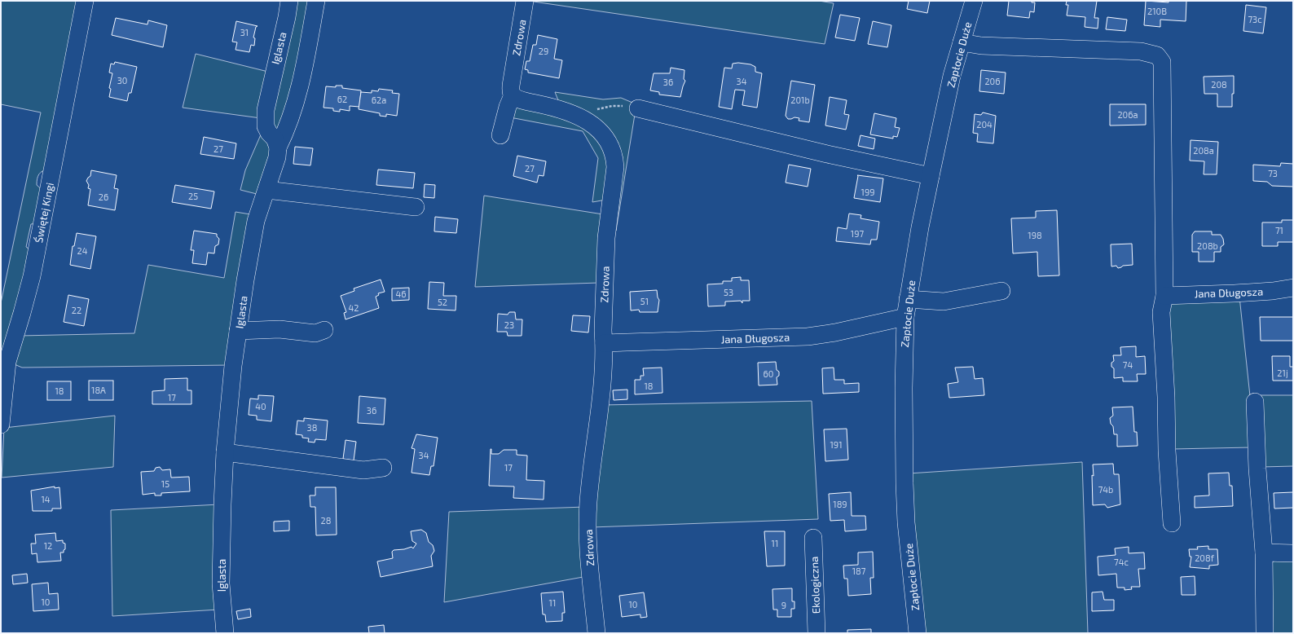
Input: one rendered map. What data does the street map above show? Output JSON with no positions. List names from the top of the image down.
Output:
{
  "streets": {
    "street": [
      "Zdrowa",
      "Iglasta",
      "Zapłocie Duże",
      "Świętej Kingi",
      "Jana Długosza",
      "Ekologiczna"
    ]
  },
  "crossings": [
    ["Zdrowa", "Jana Długosza"],
    ["Zapłocie Duże", "Jana Długosza"]
  ],
  "house_numbers": [
    "210B",
    "73c",
    "31",
    "29",
    "30",
    "34",
    "206",
    "36",
    "208",
    "62",
    "62a",
    "201b",
    "206a",
    "204",
    "27",
    "208a",
    "27",
    "73",
    "199",
    "25",
    "26",
    "71",
    "197",
    "198",
    "208b",
    "24",
    "53",
    "46",
    "51",
    "52",
    "42",
    "22",
    "23",
    "74",
    "21j",
    "60",
    "18",
    "18A",
    "18",
    "17",
    "40",
    "36",
    "38",
    "191",
    "34",
    "17",
    "15",
    "74b",
    "14",
    "189",
    "28",
    "11",
    "12",
    "208f",
    "74c",
    "187",
    "10",
    "11",
    "10",
    "9"
  ]
}
